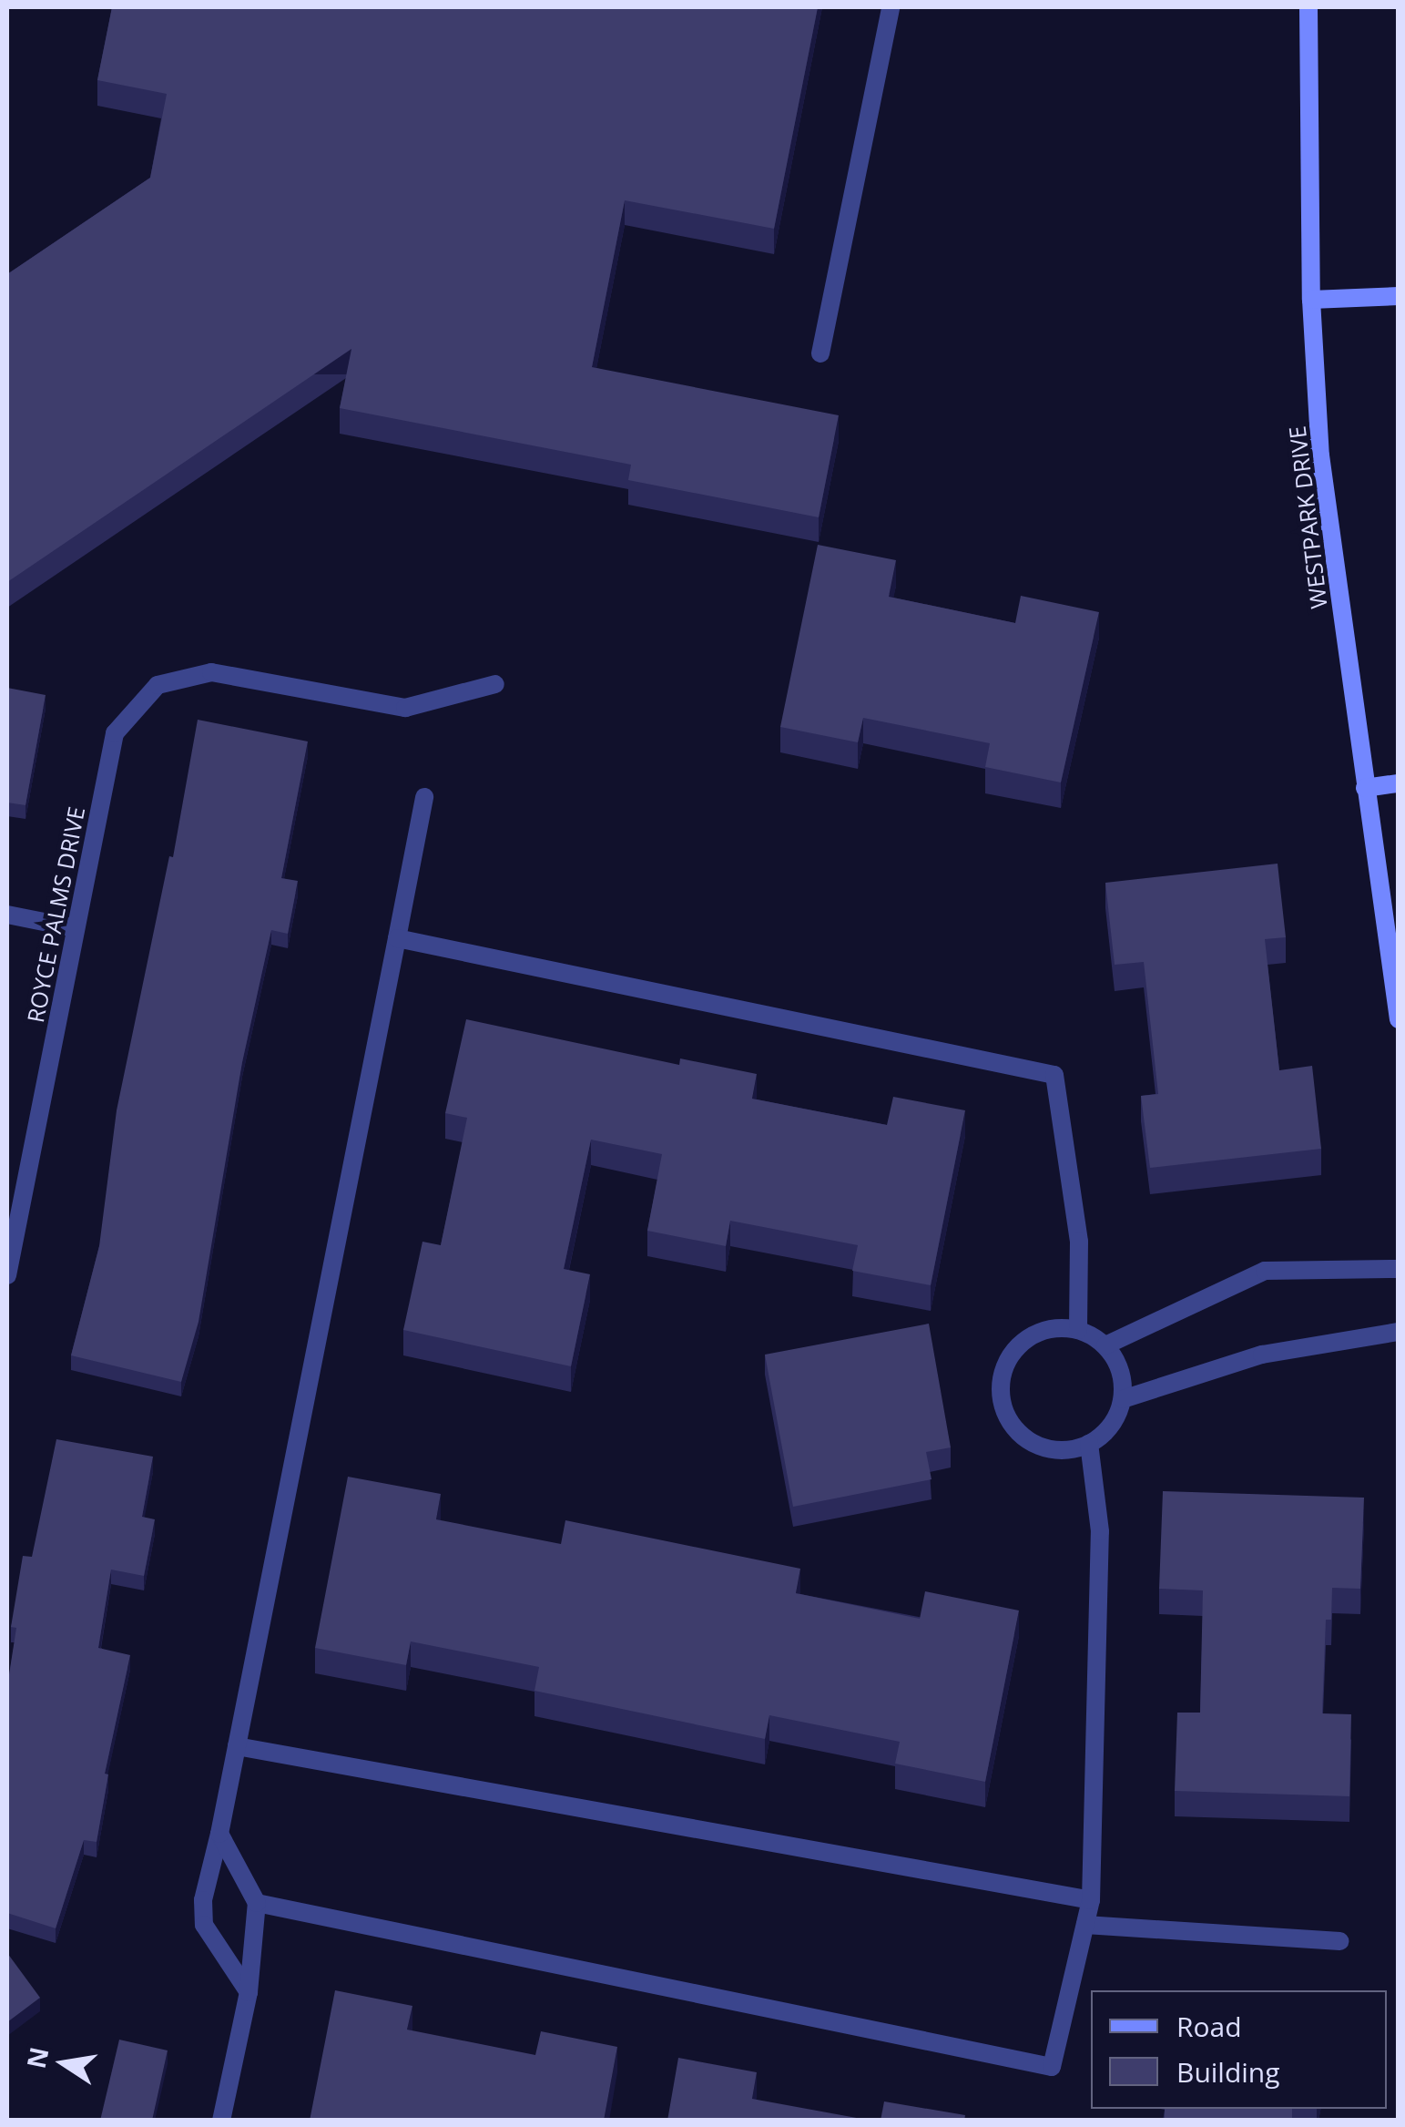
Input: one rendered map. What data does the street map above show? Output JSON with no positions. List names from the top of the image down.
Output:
{
  "streets": {
    "main road": ["WESTPARK DRIVE"],
    "street": ["ROYCE PALMS DRIVE"]
  },
  "legend": ["Road", "Building"],
  "north": "left"
}
